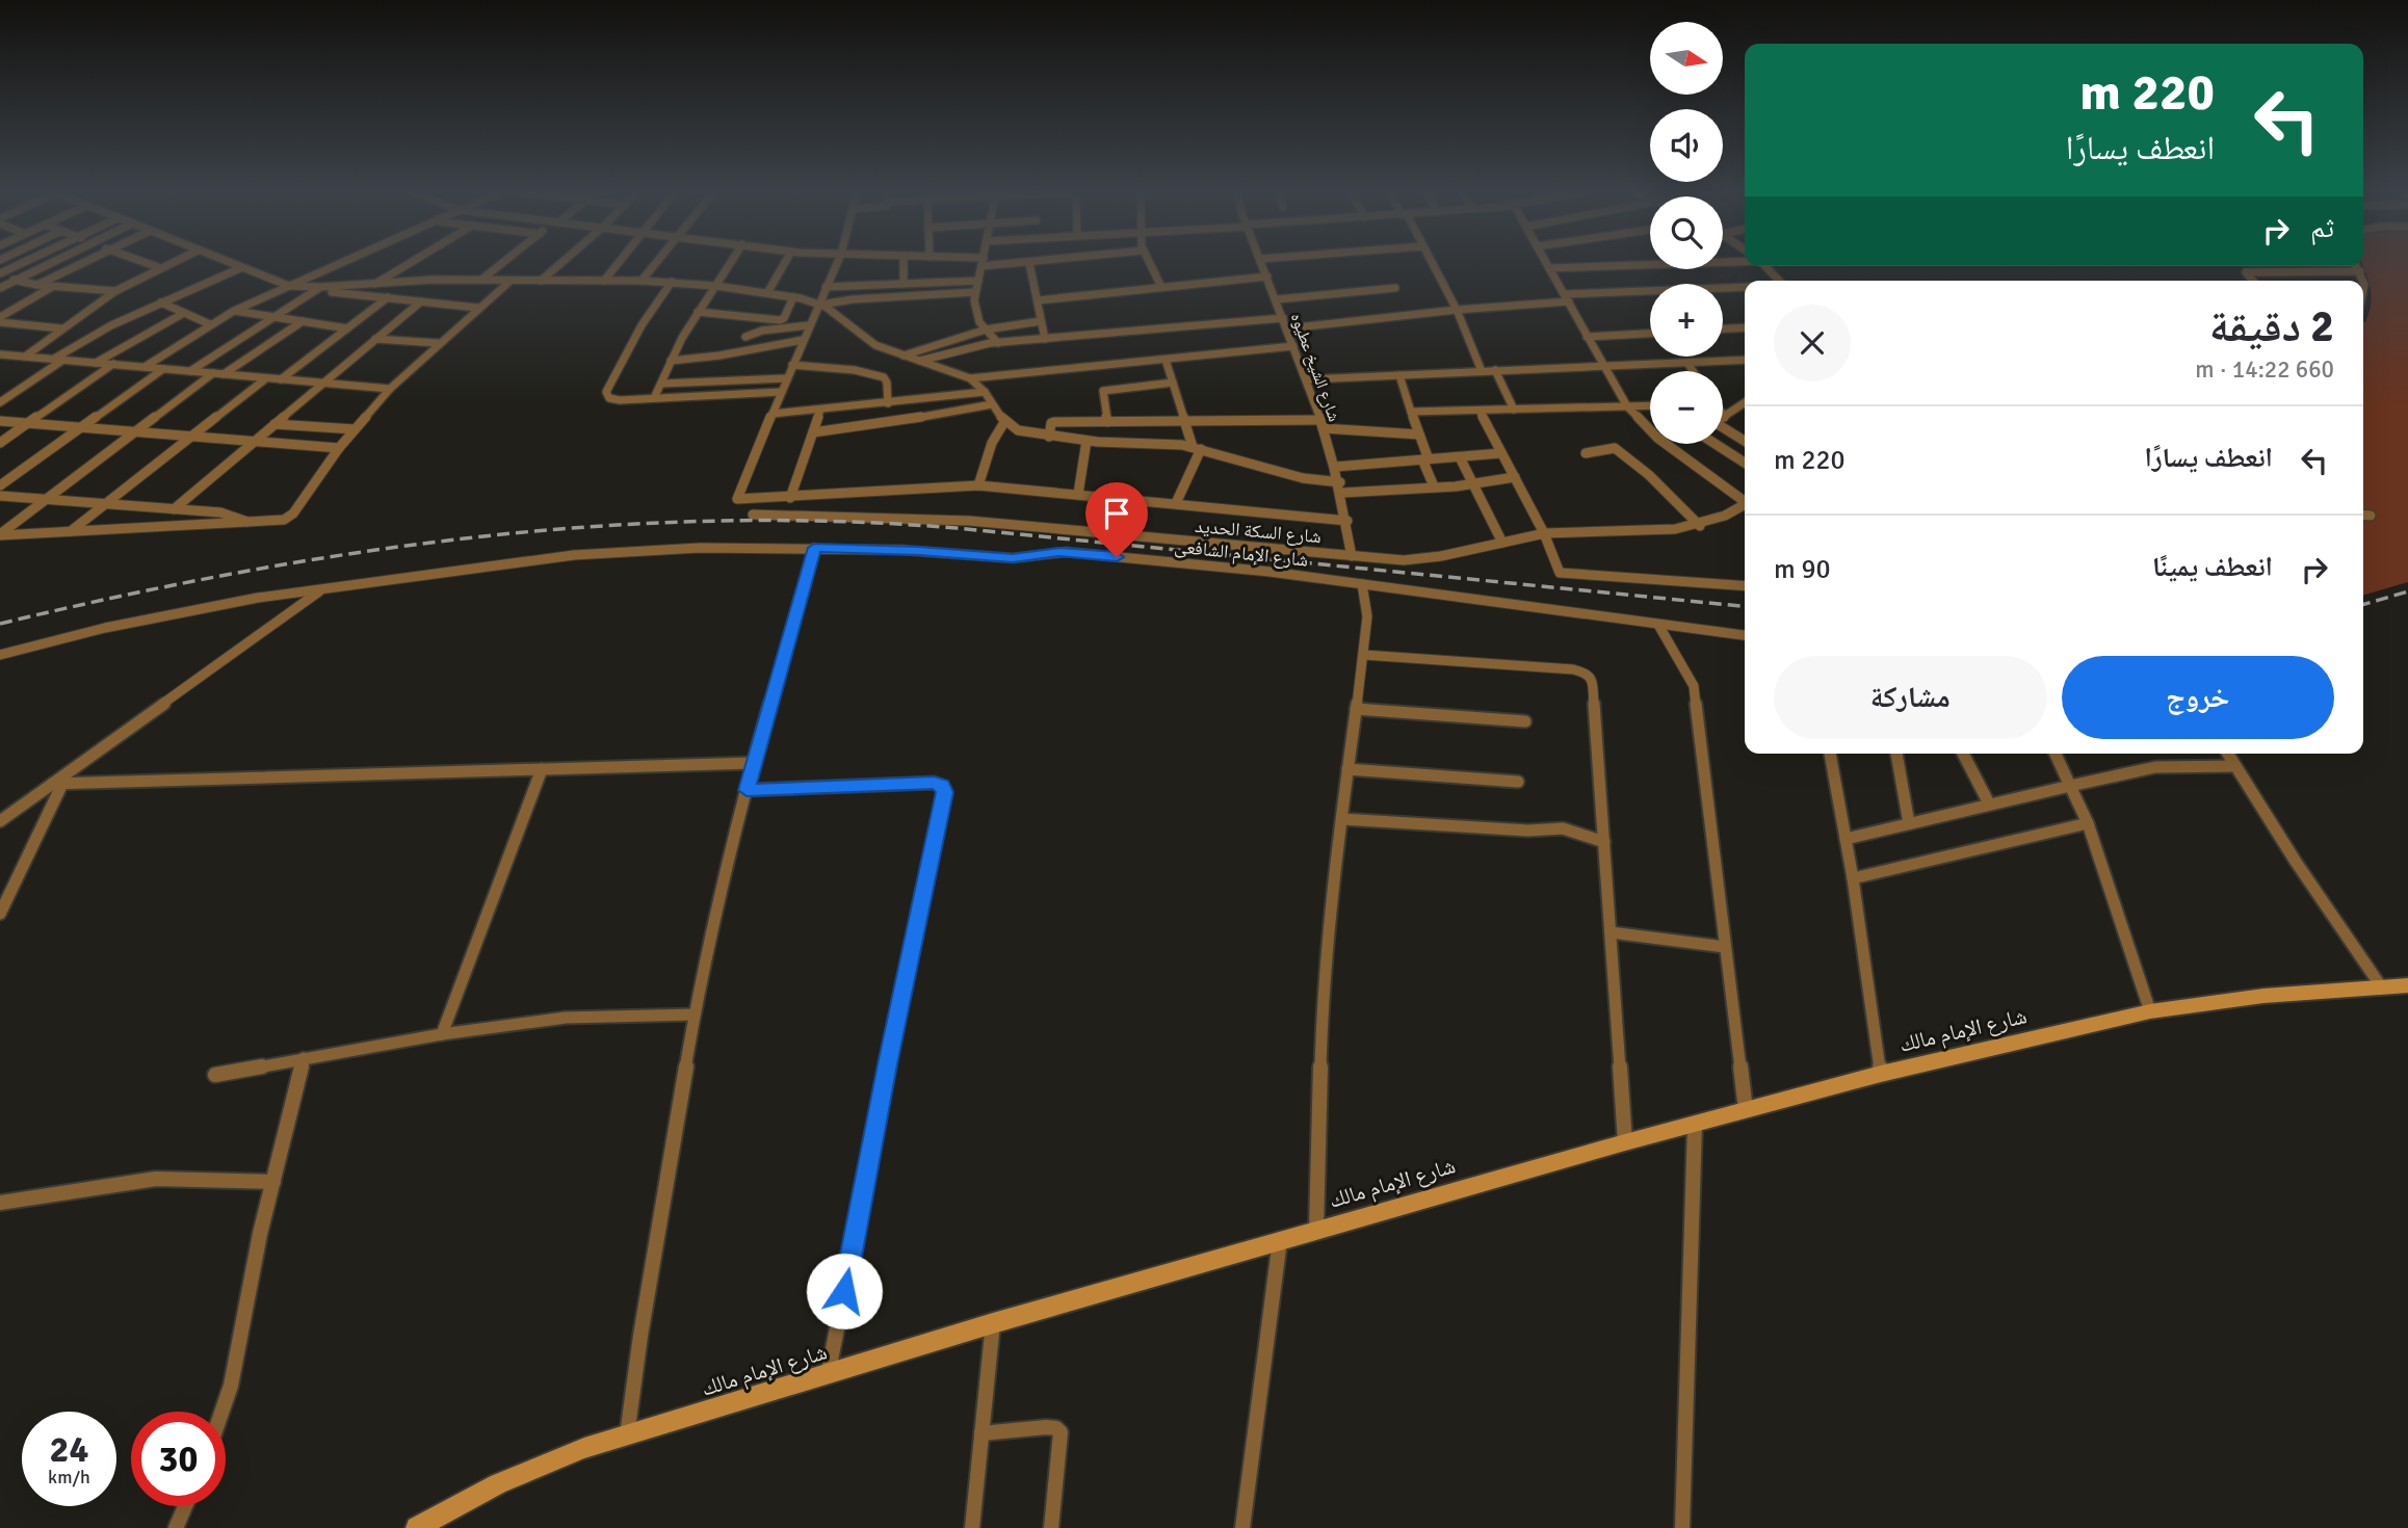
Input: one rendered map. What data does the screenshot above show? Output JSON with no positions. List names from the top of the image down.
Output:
{
  "streets": {
    "street": [
      "شارع الشيخ عطيوه",
      "شارع السكة الحديد",
      "شارع الإمام الشافعى",
      "شارع الإمام مالك"
    ]
  },
  "crossings": [
    ["شارع الشيخ عطيوه", "شارع السكة الحديد"]
  ],
  "north": "right",
  "page": {
    "map_buttons": ["+", "−"],
    "turn": ["220 m", "انعطف يسارًا"],
    "then": "ثم",
    "heading": ["2 دقيقة", "660 m · 14:22"],
    "list": [
      {
        "name": "انعطف يسارًا",
        "value": "220 m"
      },
      {
        "name": "انعطف يمينًا",
        "value": "90 m"
      }
    ],
    "buttons": ["خروج", "مشاركة"],
    "speed": "24 km/h",
    "limit": "30"
  }
}
